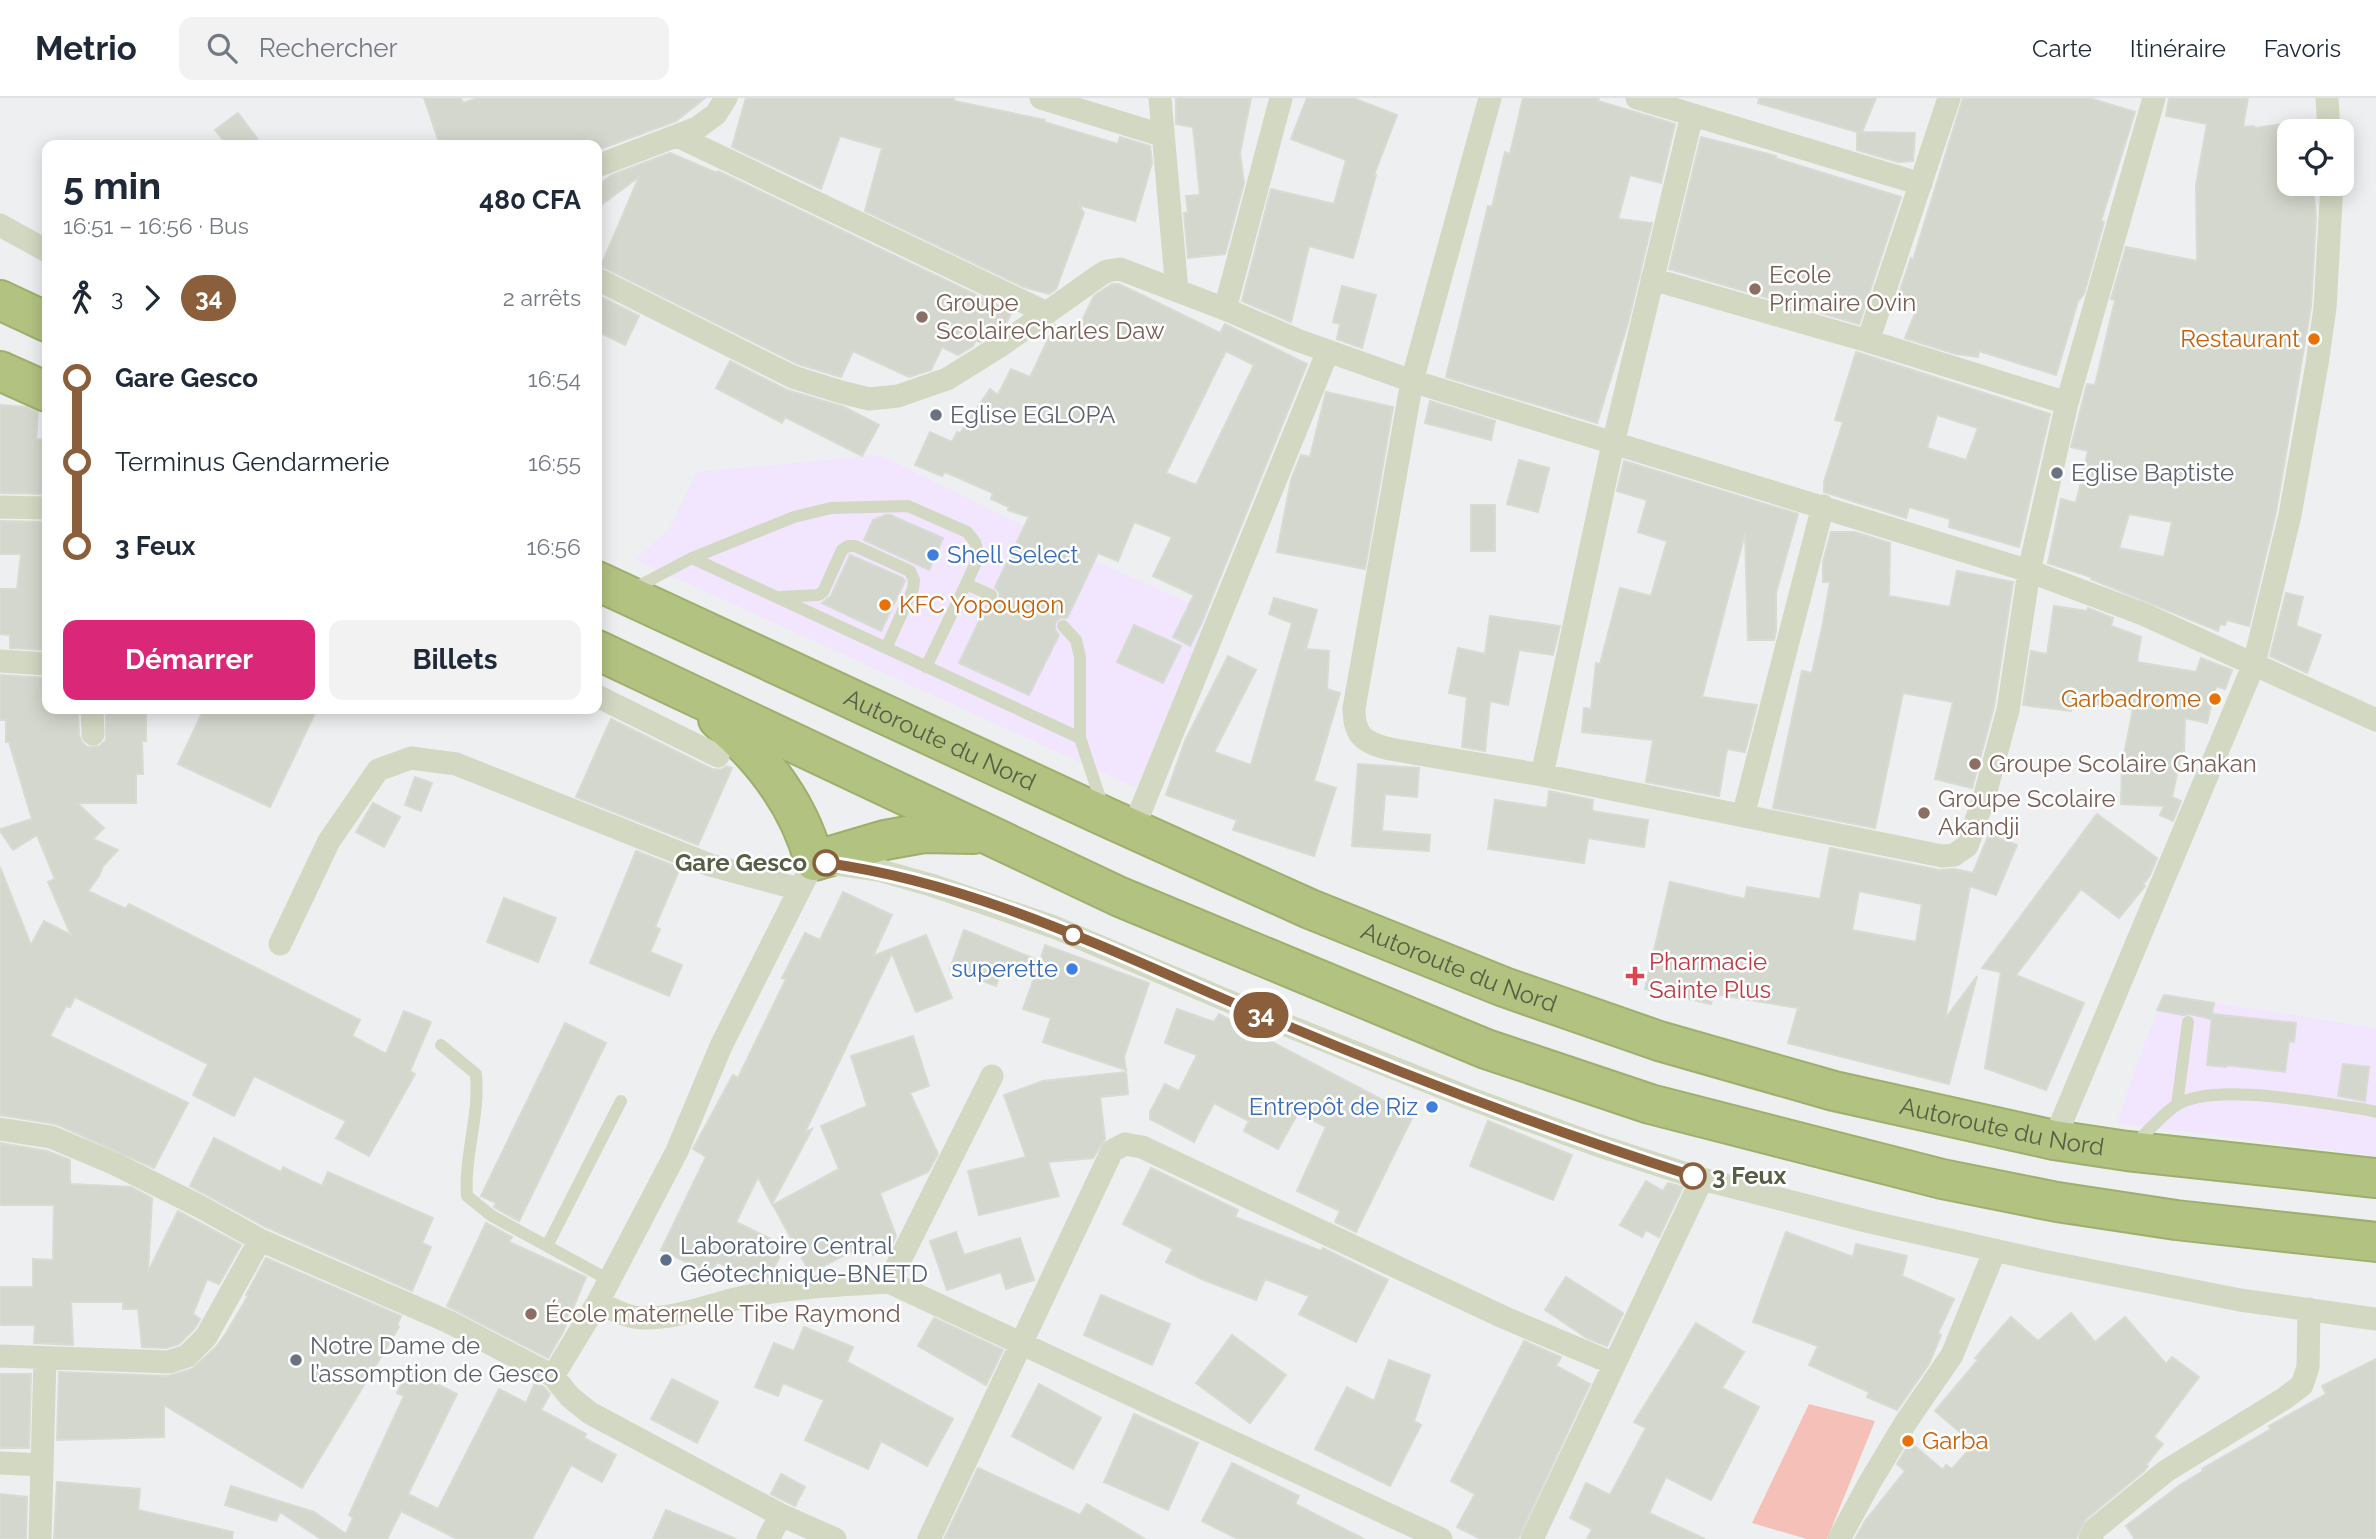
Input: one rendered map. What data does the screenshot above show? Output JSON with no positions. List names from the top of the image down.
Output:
{
  "streets": {
    "highway": ["Autoroute du Nord"]
  },
  "places": {
    "other": [
      "Ecole Primaire Ovin",
      "Groupe ScolaireCharles Daw",
      "Restaurant",
      "Eglise EGLOPA",
      "Eglise Baptiste",
      "Shell Select",
      "KFC Yopougon",
      "Garbadrome",
      "Groupe Scolaire Gnakan",
      "Groupe Scolaire Akandji",
      "Gare Gesco",
      "superette",
      "Entrepôt de Riz",
      "3 Feux",
      "Laboratoire Central Géotechnique-BNETD",
      "École maternelle Tibe Raymond",
      "Notre Dame de l’assomption de Gesco",
      "Garba"
    ],
    "health": ["Pharmacie Sainte Plus"]
  },
  "lines": ["bus line 34"],
  "page": {
    "header": "Metrio",
    "search": "Rechercher",
    "nav": ["Carte", "Itinéraire", "Favoris"],
    "on_map": "34",
    "heading": ["5 min", "16:51 – 16:56 · Bus", "480 CFA"],
    "legs": ["3", "34", "2 arrêts"],
    "list": [
      {
        "name": "Gare Gesco",
        "value": "16:54"
      },
      {
        "name": "Terminus Gendarmerie",
        "value": "16:55"
      },
      {
        "name": "3 Feux",
        "value": "16:56"
      }
    ],
    "buttons": ["Démarrer", "Billets"]
  }
}
